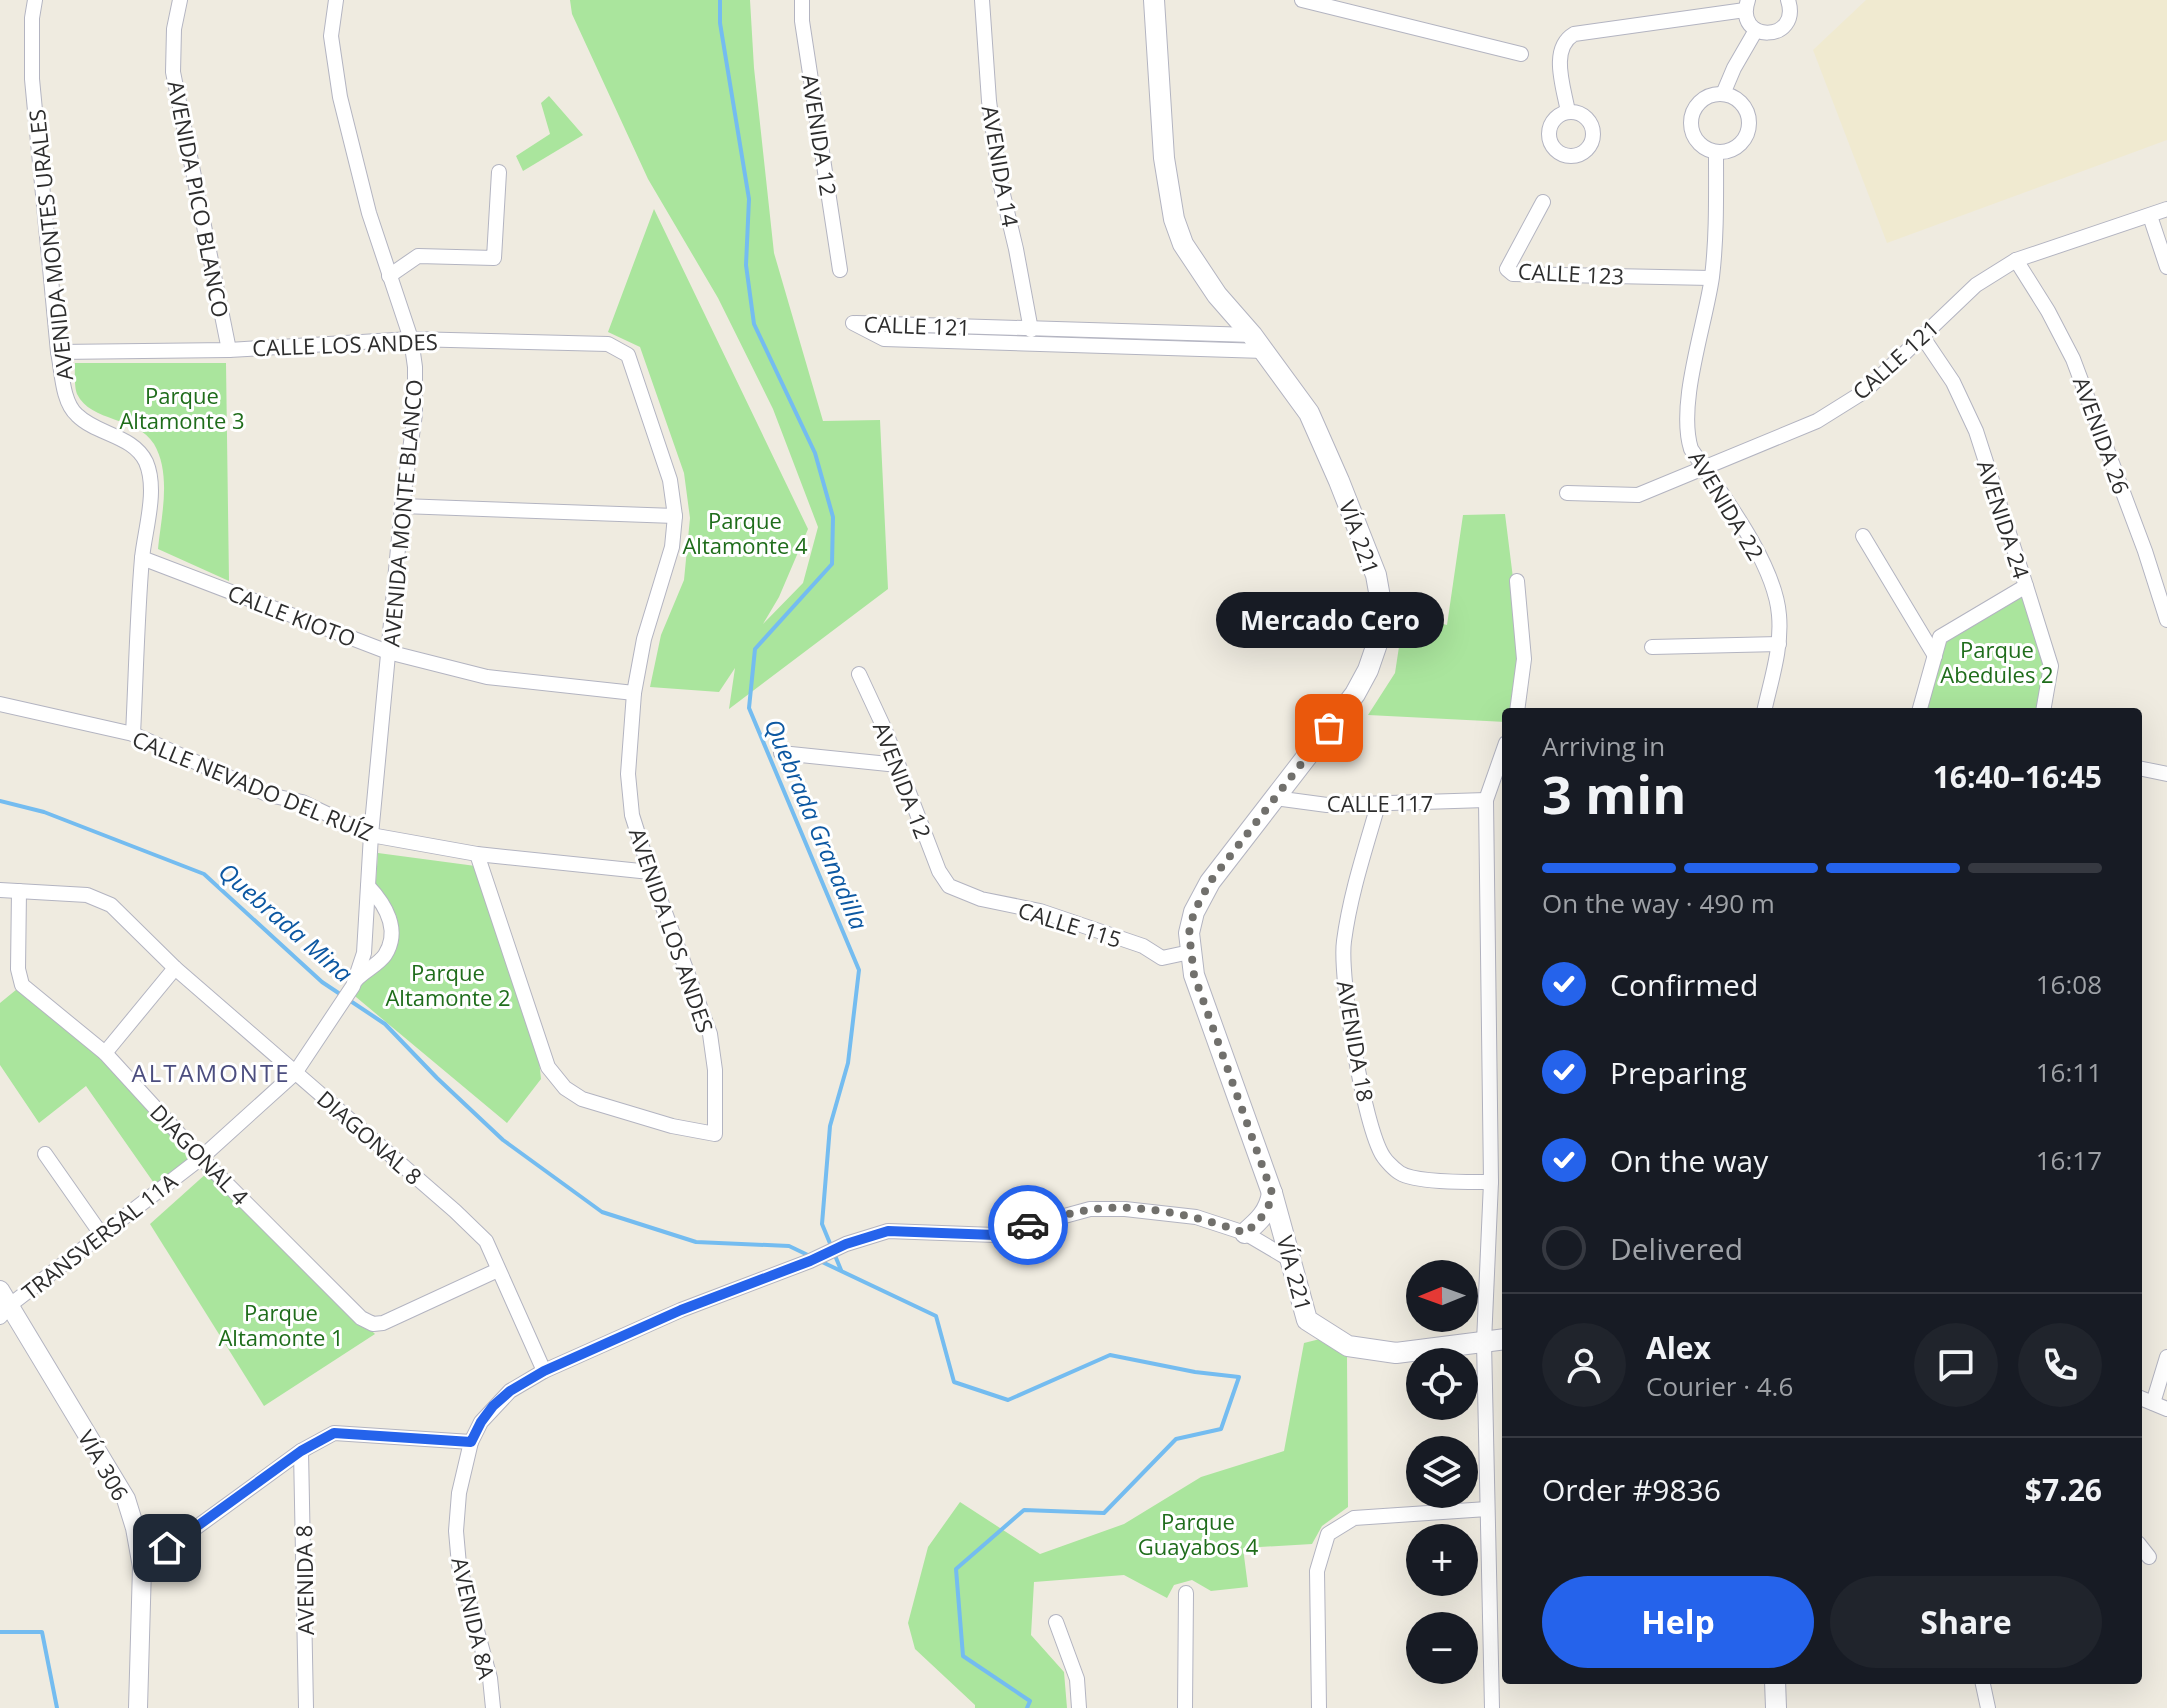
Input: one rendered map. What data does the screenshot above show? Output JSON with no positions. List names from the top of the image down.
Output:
{
  "streets": {
    "main road": ["VÍA 221"],
    "street": [
      "AVENIDA 12",
      "AVENIDA 14",
      "AVENIDA PICO BLANCO",
      "AVENIDA MONTES URALES",
      "CALLE 123",
      "CALLE 121",
      "CALLE LOS ANDES",
      "AVENIDA 26",
      "AVENIDA 22",
      "AVENIDA MONTE BLANCO",
      "AVENIDA 24",
      "CALLE KIOTO",
      "CALLE NEVADO DEL RUÍZ",
      "CALLE 117",
      "CALLE 115",
      "AVENIDA LOS ANDES",
      "AVENIDA 18",
      "DIAGONAL 8",
      "DIAGONAL 4",
      "TRANSVERSAL 11A",
      "VÍA 306",
      "AVENIDA 8",
      "AVENIDA 8A"
    ]
  },
  "crossings": [
    ["AVENIDA 12", "CALLE 115"],
    ["AVENIDA 14", "CALLE 121"],
    ["AVENIDA PICO BLANCO", "CALLE LOS ANDES"],
    ["AVENIDA MONTES URALES", "CALLE LOS ANDES"],
    ["AVENIDA MONTES URALES", "CALLE KIOTO"],
    ["AVENIDA MONTES URALES", "CALLE NEVADO DEL RUÍZ"],
    ["CALLE 123", "AVENIDA 22"],
    ["CALLE 121", "AVENIDA 26"],
    ["CALLE 121", "AVENIDA 22"],
    ["CALLE 121", "AVENIDA 24"],
    ["CALLE 121", "VÍA 221"],
    ["CALLE LOS ANDES", "AVENIDA MONTE BLANCO"],
    ["CALLE LOS ANDES", "AVENIDA LOS ANDES"],
    ["AVENIDA MONTE BLANCO", "CALLE KIOTO"],
    ["AVENIDA MONTE BLANCO", "CALLE NEVADO DEL RUÍZ"],
    ["VÍA 221", "CALLE 117"],
    ["VÍA 221", "CALLE 115"],
    ["VÍA 221", "AVENIDA 8A"],
    ["CALLE KIOTO", "AVENIDA LOS ANDES"],
    ["CALLE NEVADO DEL RUÍZ", "AVENIDA LOS ANDES"],
    ["CALLE 117", "AVENIDA 18"],
    ["DIAGONAL 8", "DIAGONAL 4"],
    ["DIAGONAL 8", "TRANSVERSAL 11A"],
    ["DIAGONAL 8", "AVENIDA 8A"],
    ["DIAGONAL 4", "TRANSVERSAL 11A"],
    ["TRANSVERSAL 11A", "VÍA 306"]
  ],
  "districts": ["ALTAMONTE"],
  "water": ["Quebrada Granadilla", "Quebrada Mina"],
  "parks": [
    "Parque Altamonte 3",
    "Parque Altamonte 4",
    "Parque Abedules 2",
    "Parque Altamonte 2",
    "Parque Altamonte 1",
    "Parque Guayabos 4"
  ],
  "places": ["Mercado Cero"],
  "north": "left",
  "page": {
    "bubble": "Mercado Cero",
    "heading": ["3 min", "Arriving in", "16:40–16:45"],
    "panel": [
      "Alex",
      "Courier · 4.6",
      "Order #9836",
      "$7.26"
    ],
    "bar": "On the way · 490 m",
    "list": [
      ["Confirmed", "16:08"],
      ["Preparing", "16:11"],
      ["On the way", "16:17"],
      "Delivered"
    ],
    "map_buttons": ["+", "−"],
    "buttons": ["Help", "Share"]
  }
}
